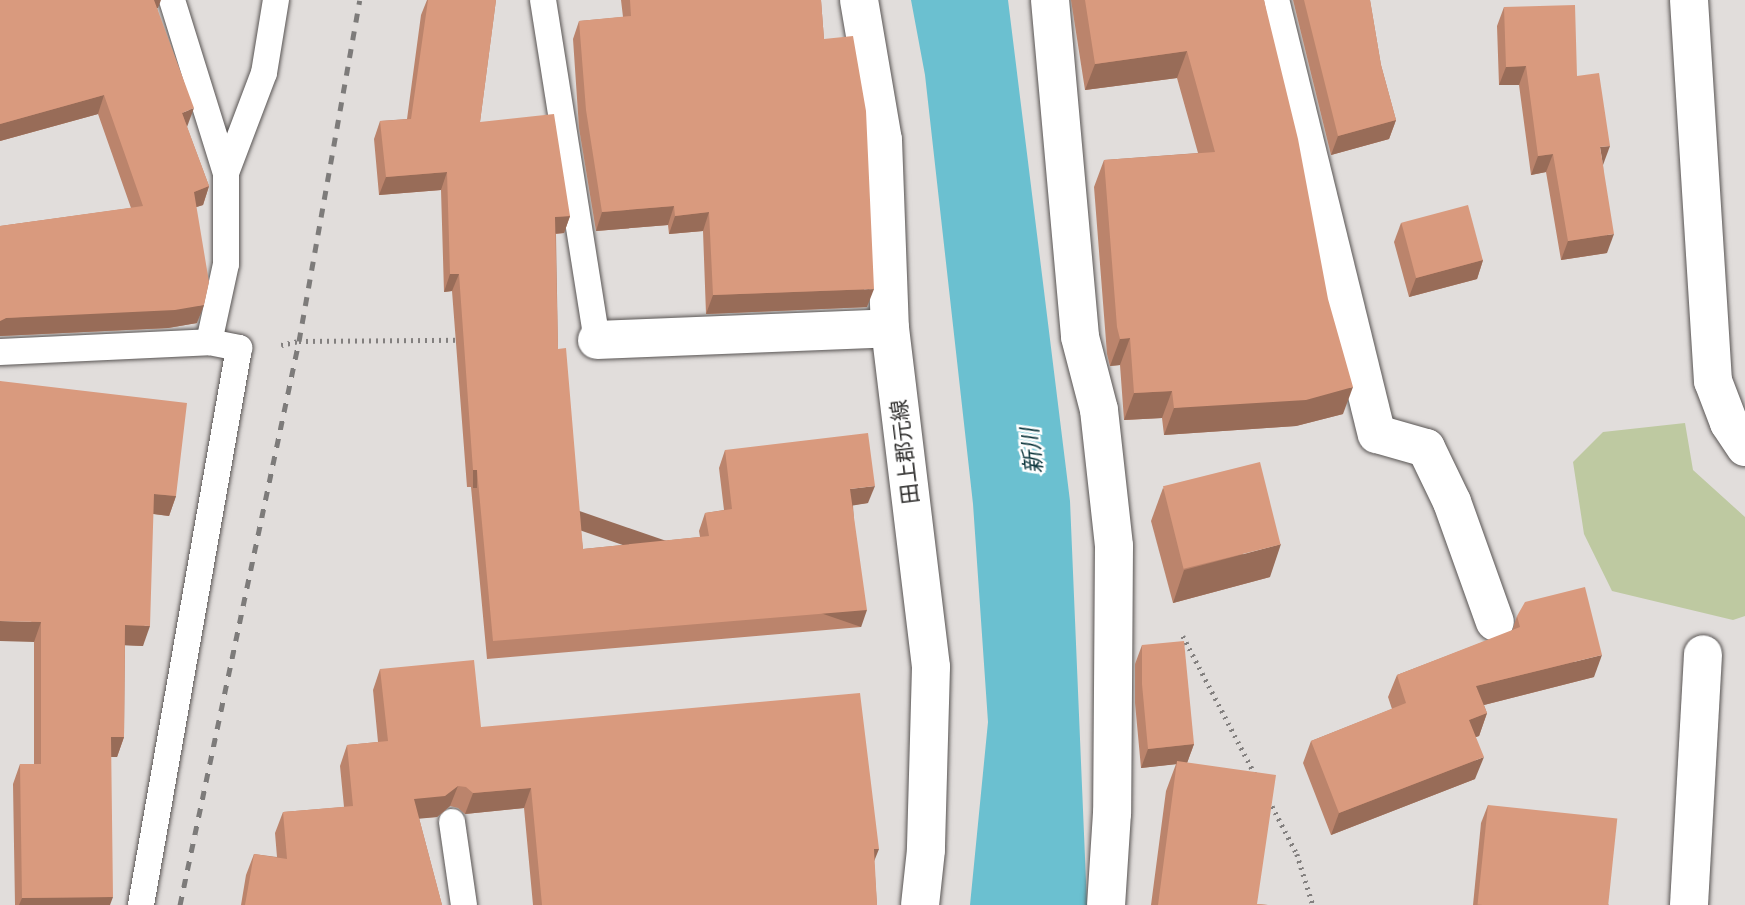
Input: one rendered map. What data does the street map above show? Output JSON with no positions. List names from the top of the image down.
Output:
{
  "streets": {
    "street": ["田上郡元線"]
  },
  "water": ["新川"]
}
